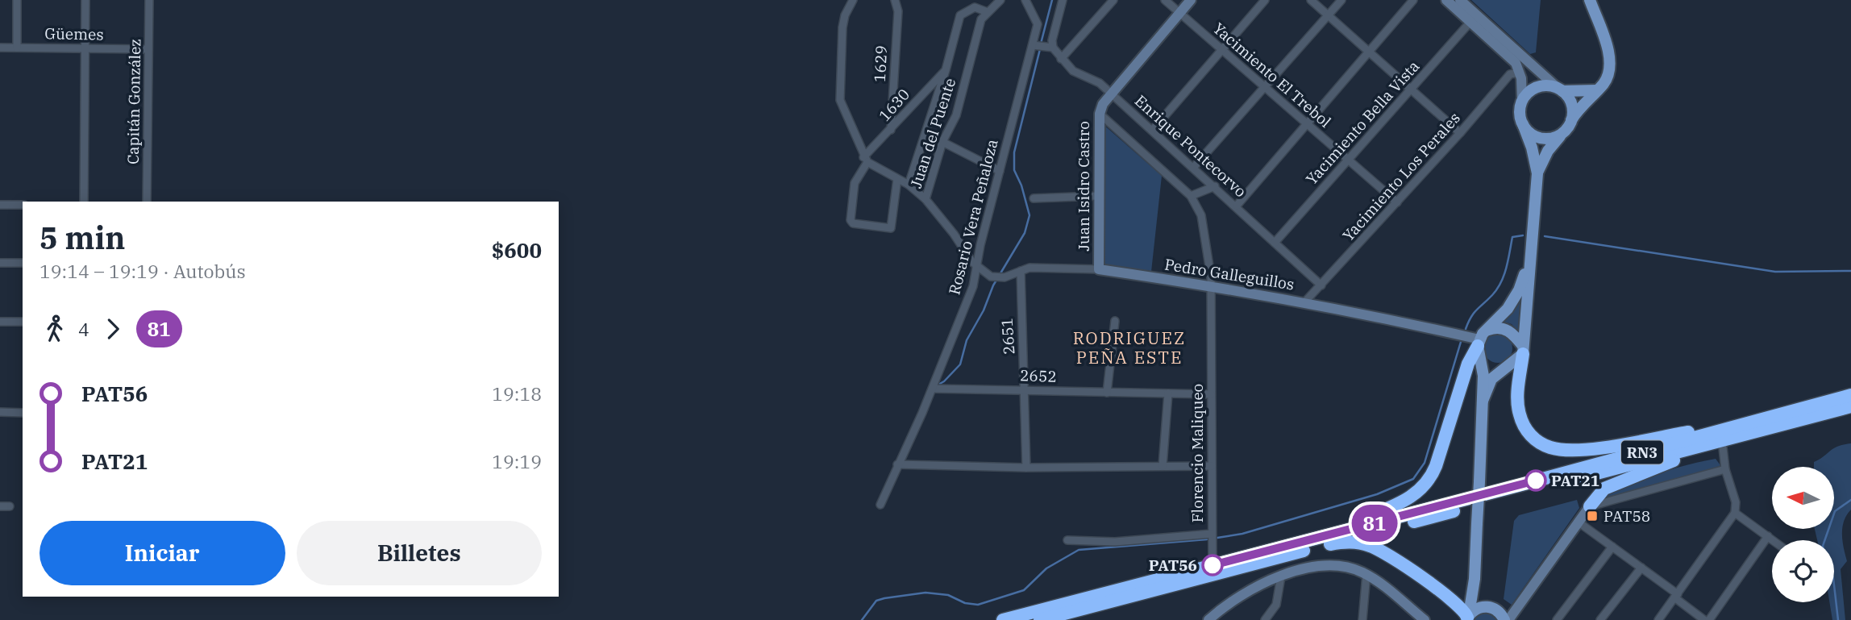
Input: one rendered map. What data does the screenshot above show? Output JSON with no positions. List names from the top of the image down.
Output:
{
  "streets": {
    "highway": ["RN3"],
    "street": [
      "Güemes",
      "1629",
      "Yacimiento El Trebol",
      "Capitán González",
      "1630",
      "Yacimiento Bella Vista",
      "Juan del Puente",
      "Enrique Pontecorvo",
      "Yacimiento Los Perales",
      "Juan Isidro Castro",
      "Rosario Vera Peñaloza",
      "Pedro Galleguillos",
      "2651",
      "2652",
      "Florencio Maliqueo"
    ]
  },
  "crossings": [
    ["Güemes", "Capitán González"],
    ["1629", "1630"],
    ["Yacimiento El Trebol", "Yacimiento Bella Vista"],
    ["Yacimiento El Trebol", "Yacimiento Los Perales"],
    ["1630", "Juan del Puente"],
    ["Yacimiento Bella Vista", "Enrique Pontecorvo"],
    ["Enrique Pontecorvo", "Yacimiento Los Perales"],
    ["Yacimiento Los Perales", "Pedro Galleguillos"],
    ["Juan Isidro Castro", "Pedro Galleguillos"],
    ["Juan Isidro Castro", "Florencio Maliqueo"],
    ["Rosario Vera Peñaloza", "Pedro Galleguillos"],
    ["Rosario Vera Peñaloza", "2652"],
    ["Pedro Galleguillos", "2651"],
    ["Pedro Galleguillos", "Florencio Maliqueo"],
    ["2651", "2652"],
    ["2652", "Florencio Maliqueo"],
    ["RN3", "Florencio Maliqueo"]
  ],
  "districts": ["RODRIGUEZ PEÑA ESTE"],
  "places": {
    "other": ["PAT21", "PAT56"],
    "transit": ["PAT58"]
  },
  "lines": ["bus line 81"],
  "north": "left",
  "page": {
    "on_map": "81",
    "heading": ["5 min", "19:14 – 19:19 · Autobús", "$600"],
    "legs": ["4", "81"],
    "list": [
      {
        "name": "PAT56",
        "value": "19:18"
      },
      {
        "name": "PAT21",
        "value": "19:19"
      }
    ],
    "buttons": ["Iniciar", "Billetes"]
  }
}
